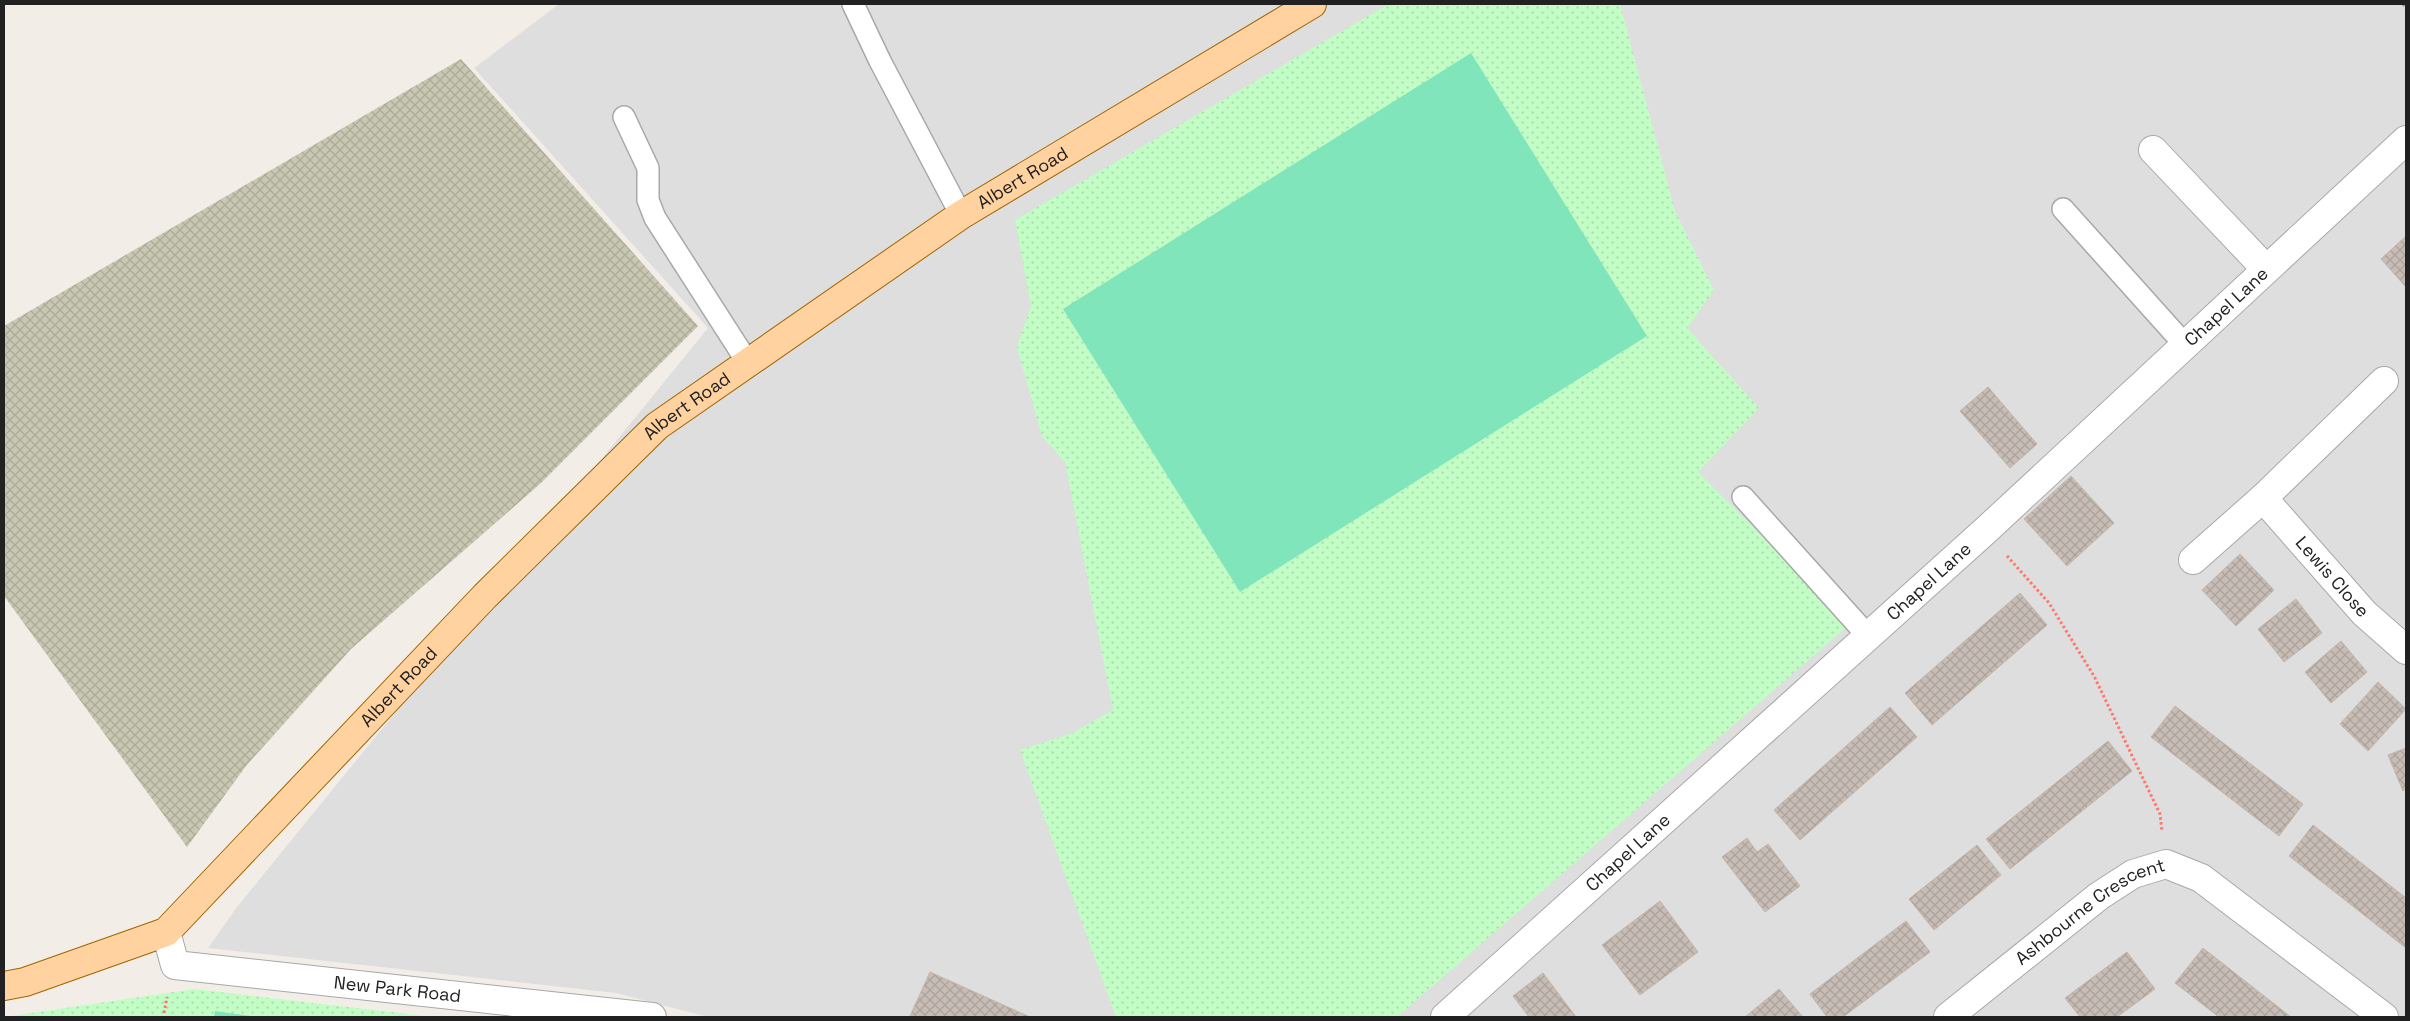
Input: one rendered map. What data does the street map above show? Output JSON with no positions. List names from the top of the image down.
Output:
{
  "streets": {
    "main road": ["Albert Road"],
    "street": [
      "Chapel Lane",
      "Lewis Close",
      "Ashbourne Crescent",
      "New Park Road"
    ]
  },
  "crossings": [
    ["Albert Road", "New Park Road"]
  ]
}
